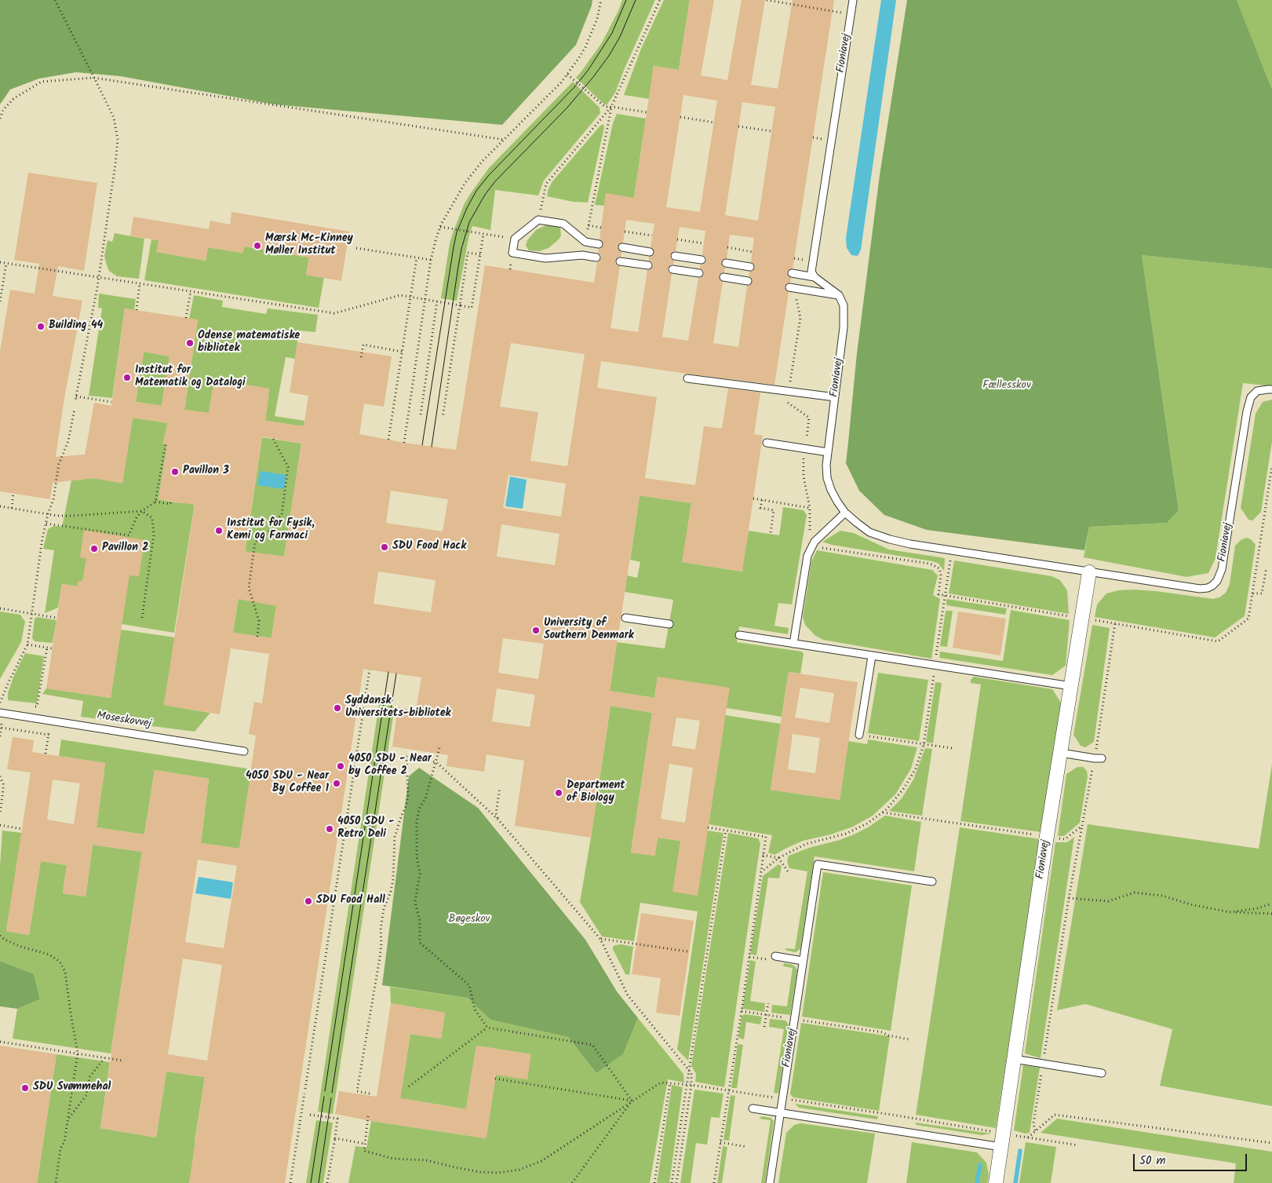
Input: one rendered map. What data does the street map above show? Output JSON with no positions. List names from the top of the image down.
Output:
{
  "streets": {
    "street": ["Fioniavej"],
    "lane": ["Moseskovvej"]
  },
  "parks": ["Fællesskov", "Bøgeskov"],
  "places": [
    "Mærsk Mc-Kinney Møller Institut",
    "Building 44",
    "Odense matematiske bibliotek",
    "Institut for Matematik og Datalogi",
    "Pavillon 3",
    "Institut for Fysik, Kemi og Farmaci",
    "SDU Food Hack",
    "Pavillon 2",
    "University of Southern Denmark",
    "Syddansk Universitets-bibliotek",
    "4050 SDU - Near by Coffee 2",
    "4050 SDU - Near By Coffee 1",
    "Department of Biology",
    "4050 SDU - Retro Deli",
    "SDU Food Hall",
    "SDU Svømmehal"
  ],
  "scale_bar": "50 m"
}
